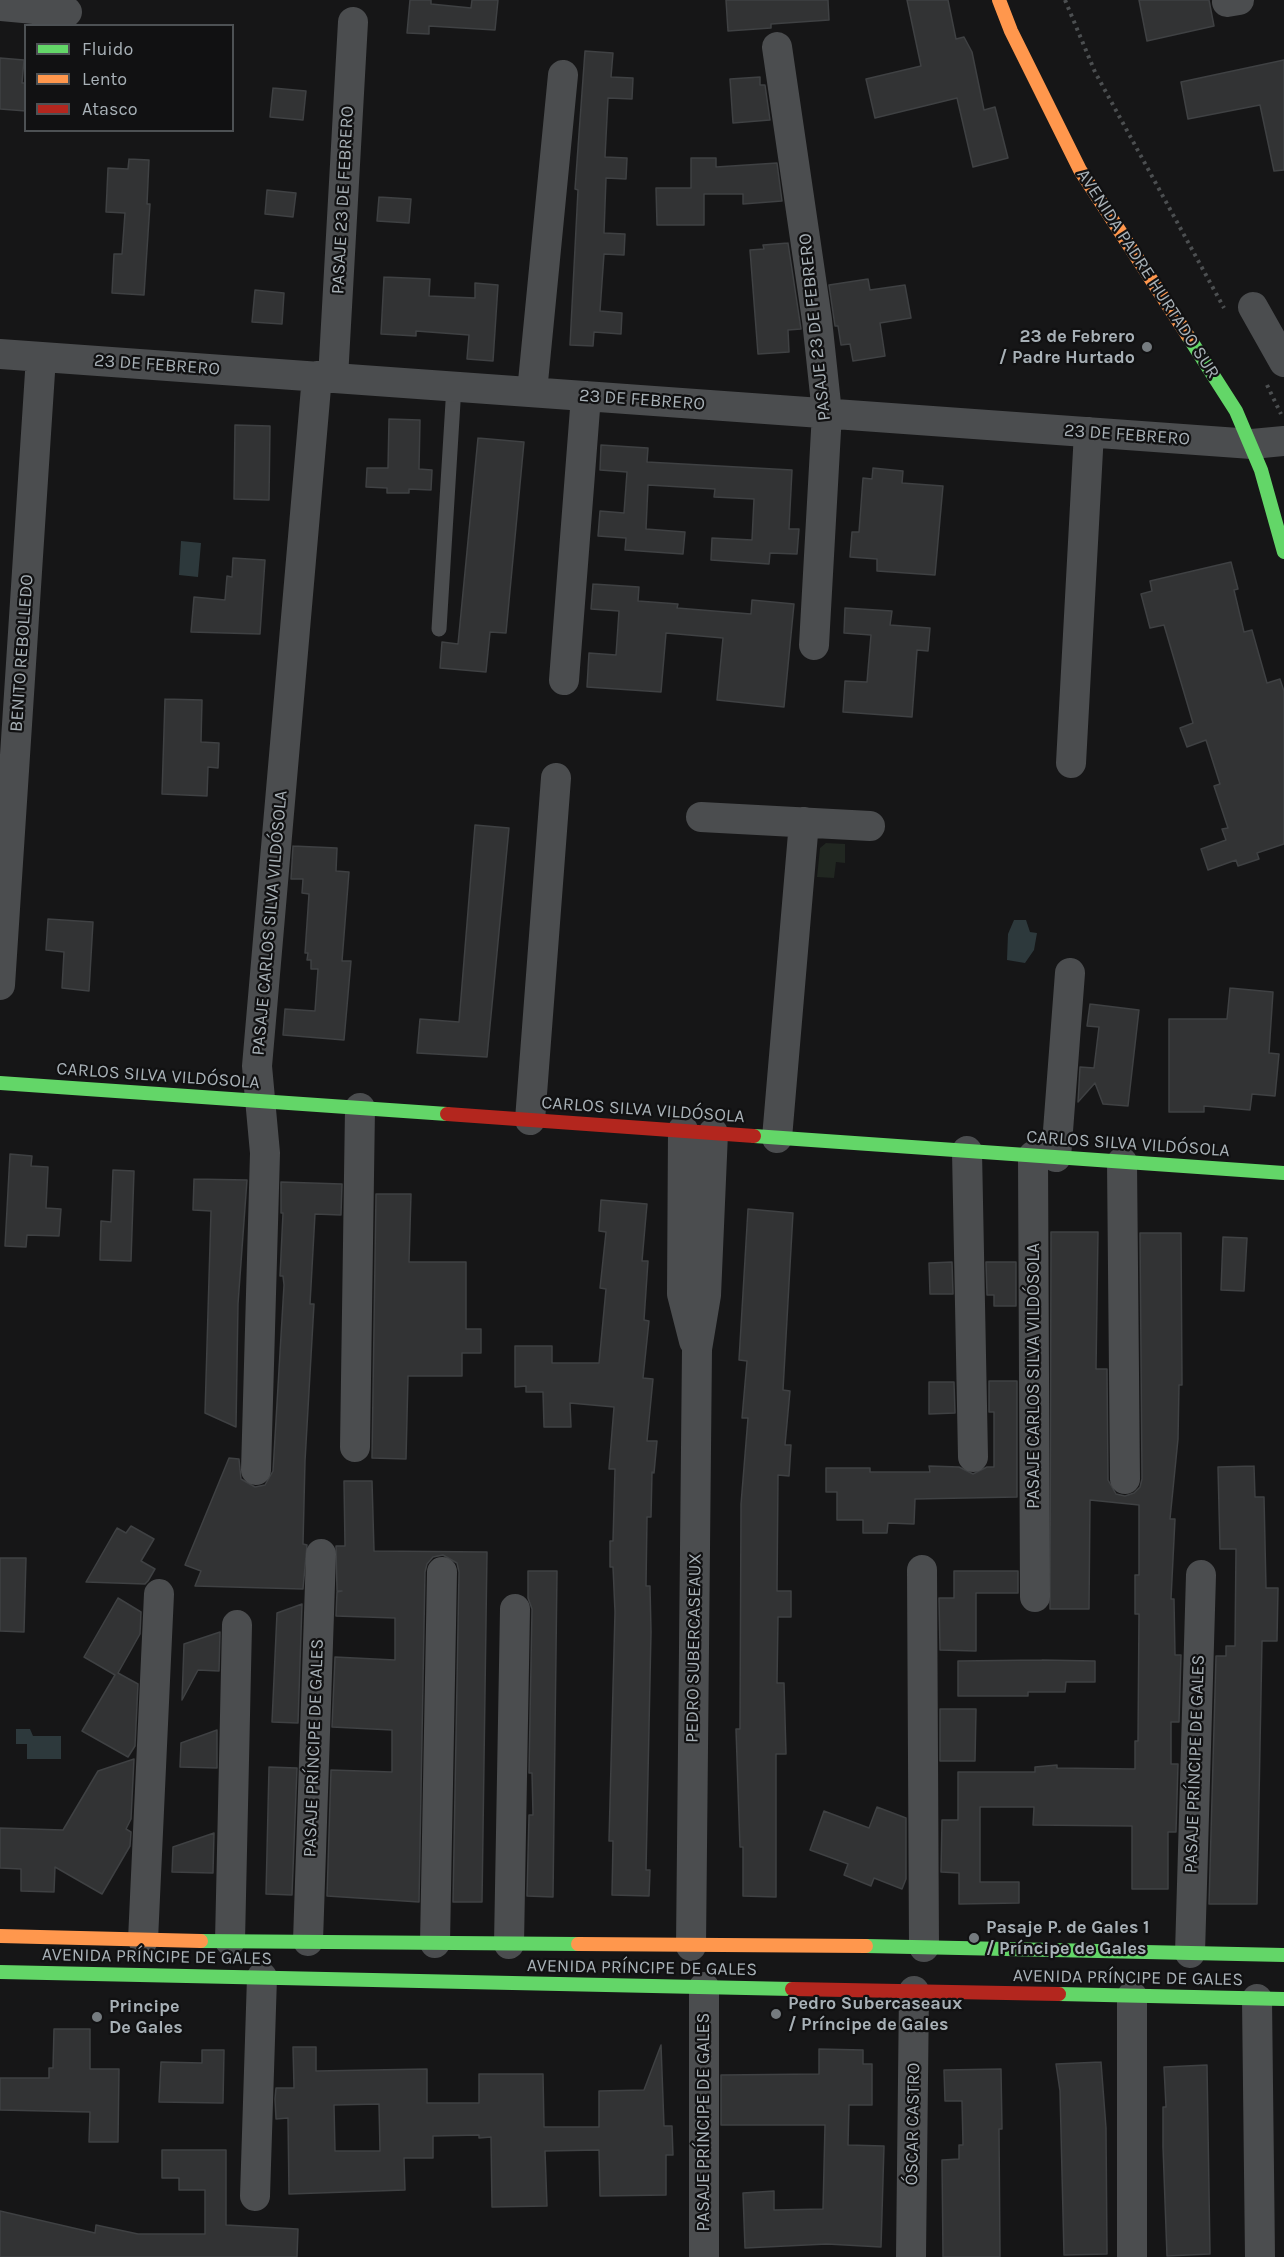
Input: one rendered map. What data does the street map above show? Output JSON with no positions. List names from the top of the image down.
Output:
{
  "streets": {
    "main road": ["AVENIDA PADRE HURTADO SUR", "CARLOS SILVA VILDÓSOLA", "AVENIDA PRÍNCIPE DE GALES"],
    "street": [
      "PASAJE 23 DE FEBRERO",
      "23 DE FEBRERO",
      "BENITO REBOLLEDO",
      "PASAJE CARLOS SILVA VILDÓSOLA",
      "PEDRO SUBERCASEAUX",
      "PASAJE PRÍNCIPE DE GALES",
      "ÓSCAR CASTRO"
    ]
  },
  "crossings": [
    ["PASAJE 23 DE FEBRERO", "23 DE FEBRERO"],
    ["PASAJE 23 DE FEBRERO", "PASAJE CARLOS SILVA VILDÓSOLA"],
    ["AVENIDA PADRE HURTADO SUR", "23 DE FEBRERO"],
    ["23 DE FEBRERO", "BENITO REBOLLEDO"],
    ["23 DE FEBRERO", "PASAJE CARLOS SILVA VILDÓSOLA"],
    ["PASAJE CARLOS SILVA VILDÓSOLA", "CARLOS SILVA VILDÓSOLA"],
    ["CARLOS SILVA VILDÓSOLA", "PEDRO SUBERCASEAUX"],
    ["PEDRO SUBERCASEAUX", "AVENIDA PRÍNCIPE DE GALES"],
    ["PASAJE PRÍNCIPE DE GALES", "AVENIDA PRÍNCIPE DE GALES"],
    ["AVENIDA PRÍNCIPE DE GALES", "ÓSCAR CASTRO"]
  ],
  "places": [
    "23 de Febrero / Padre Hurtado",
    "Pasaje P. de Gales 1 / Príncipe de Gales",
    "Pedro Subercaseaux / Príncipe de Gales",
    "Principe De Gales"
  ],
  "legend": ["Fluido", "Lento", "Atasco"]
}
